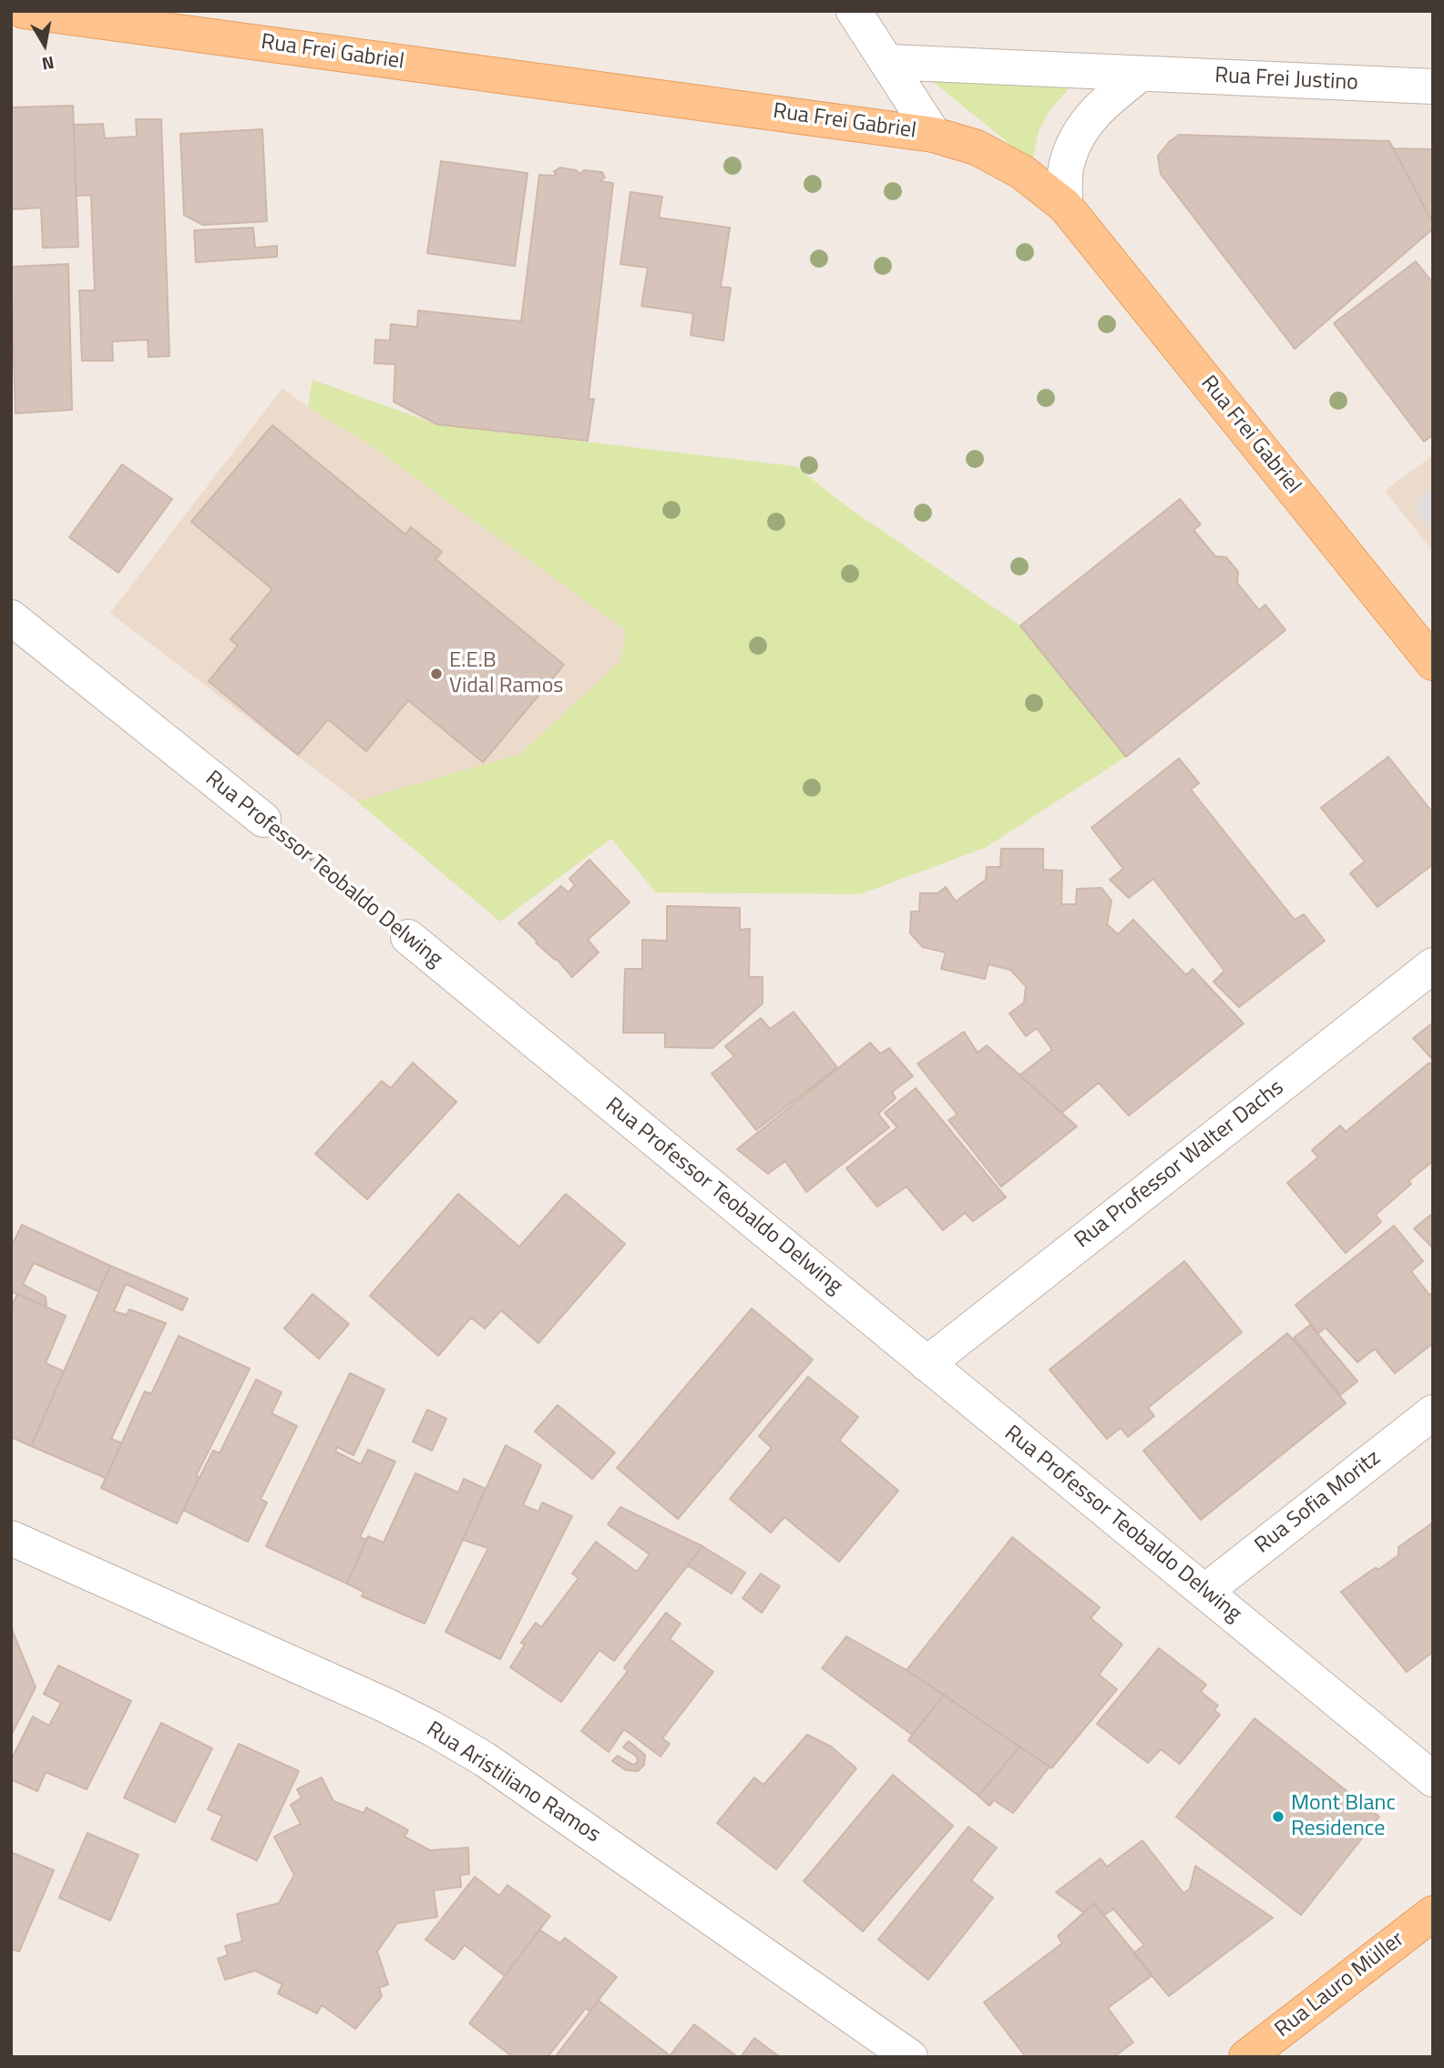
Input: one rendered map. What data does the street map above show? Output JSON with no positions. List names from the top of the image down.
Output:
{
  "streets": {
    "main road": ["Rua Frei Gabriel", "Rua Lauro Müller"],
    "street": [
      "Rua Frei Justino",
      "Rua Professor Teobaldo Delwing",
      "Rua Professor Walter Dachs",
      "Rua Sofia Moritz",
      "Rua Aristiliano Ramos"
    ]
  },
  "crossings": [
    ["Rua Professor Teobaldo Delwing", "Rua Professor Walter Dachs"],
    ["Rua Professor Teobaldo Delwing", "Rua Sofia Moritz"]
  ],
  "places": ["E.E.B Vidal Ramos", "Mont Blanc Residence"],
  "north": "bottom"
}
